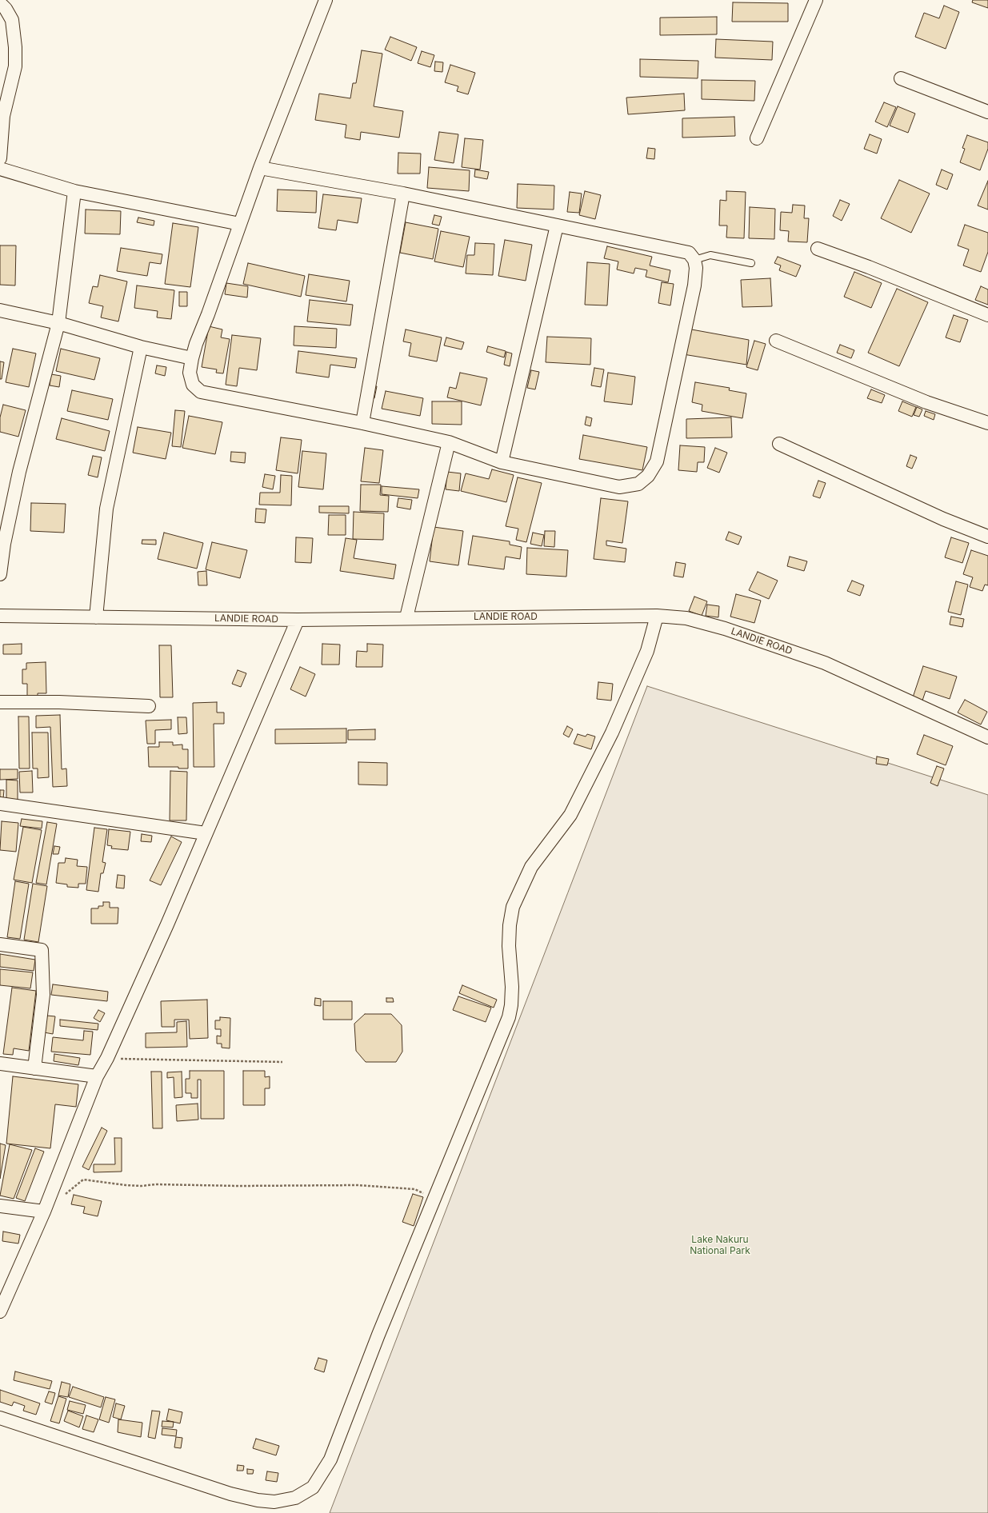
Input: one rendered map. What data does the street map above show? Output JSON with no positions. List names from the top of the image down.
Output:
{
  "streets": {
    "street": ["LANDIE ROAD"]
  },
  "parks": ["Lake Nakuru National Park"]
}
